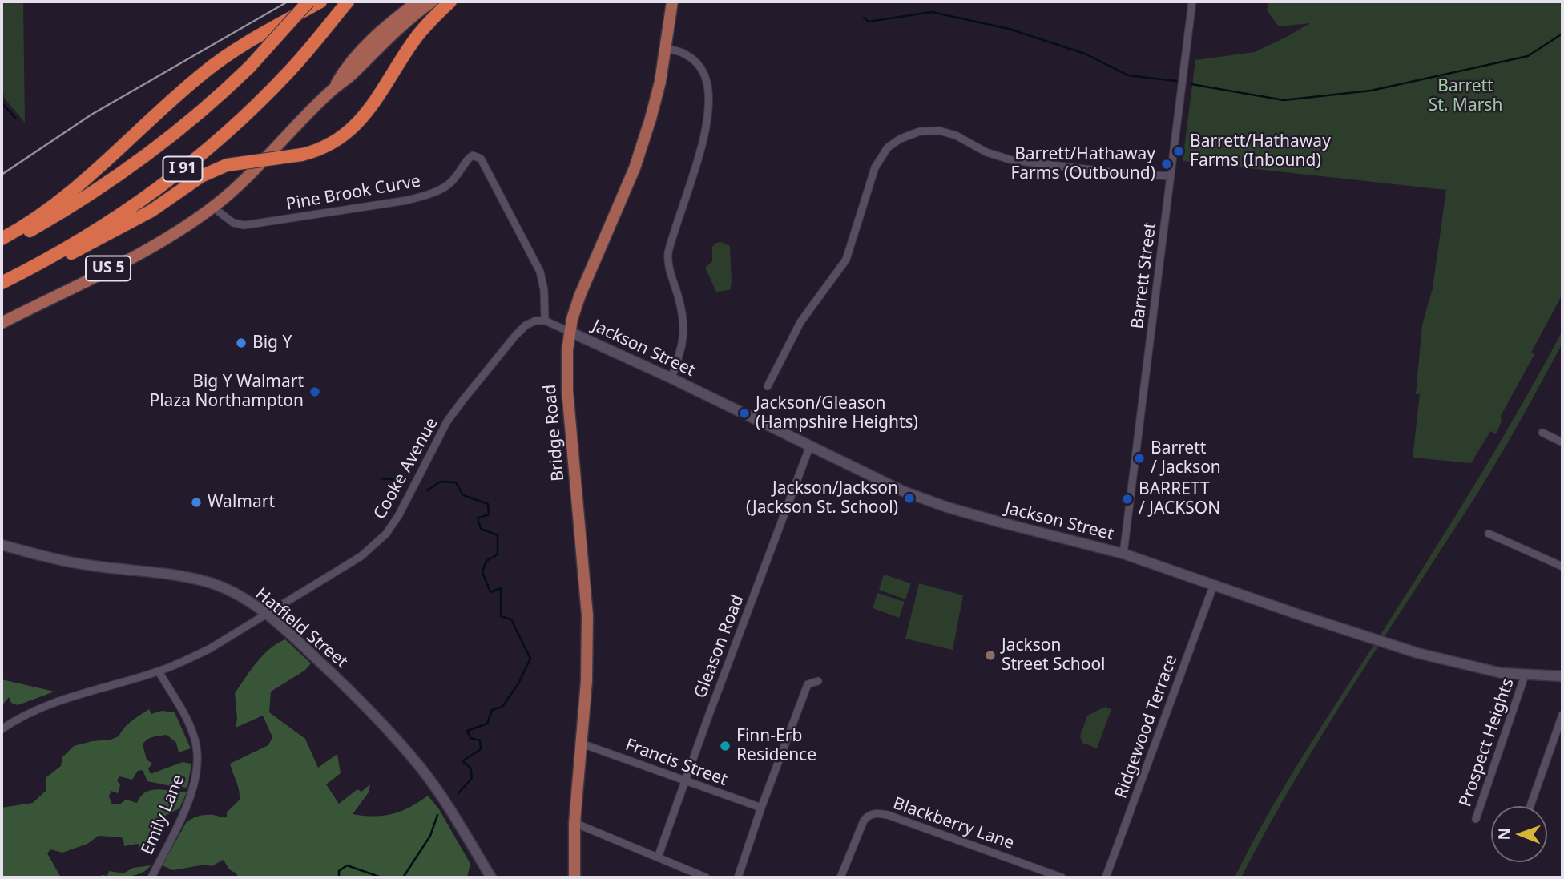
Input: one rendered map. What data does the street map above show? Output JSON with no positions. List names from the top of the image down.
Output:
{
  "streets": {
    "highway": ["I 91"],
    "main road": ["US 5", "Bridge Road"],
    "street": [
      "Pine Brook Curve",
      "Barrett Street",
      "Jackson Street",
      "Cooke Avenue",
      "Hatfield Street",
      "Gleason Road",
      "Ridgewood Terrace",
      "Prospect Heights",
      "Francis Street",
      "Emily Lane",
      "Blackberry Lane"
    ]
  },
  "crossings": [
    ["Pine Brook Curve", "US 5"],
    ["Pine Brook Curve", "Cooke Avenue"],
    ["Barrett Street", "Jackson Street"],
    ["Jackson Street", "Bridge Road"],
    ["Jackson Street", "Gleason Road"],
    ["Jackson Street", "Ridgewood Terrace"],
    ["Jackson Street", "Prospect Heights"],
    ["Bridge Road", "Francis Street"],
    ["Cooke Avenue", "Hatfield Street"],
    ["Cooke Avenue", "Emily Lane"],
    ["Gleason Road", "Francis Street"]
  ],
  "parks": ["Barrett St. Marsh"],
  "places": [
    "Barrett/Hathaway Farms (Inbound)",
    "Barrett/Hathaway Farms (Outbound)",
    "Big Y",
    "Big Y Walmart Plaza Northampton",
    "Jackson/Gleason (Hampshire Heights)",
    "Barrett / Jackson",
    "Jackson/Jackson (Jackson St. School)",
    "BARRETT / JACKSON",
    "Walmart",
    "Jackson Street School",
    "Finn-Erb Residence"
  ],
  "north": "left"
}
